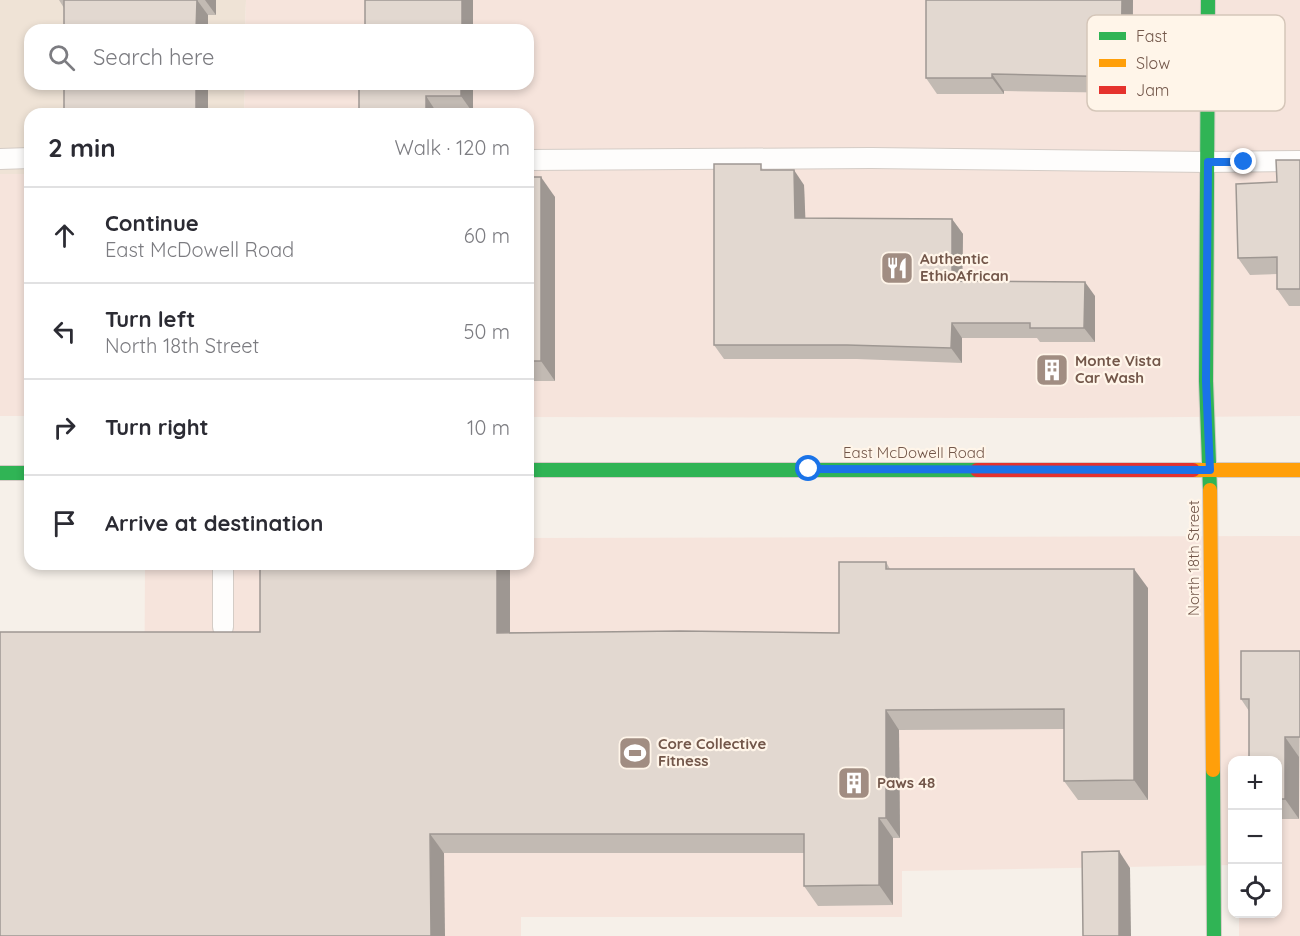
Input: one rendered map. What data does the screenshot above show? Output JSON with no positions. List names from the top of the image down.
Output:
{
  "streets": {
    "street": ["East McDowell Road", "North 18th Street"]
  },
  "crossings": [
    ["East McDowell Road", "North 18th Street"]
  ],
  "places": {
    "restaurant": ["Authentic EthioAfrican"],
    "building": ["Monte Vista Car Wash", "Paws 48"],
    "sports": ["Core Collective Fitness"]
  },
  "legend": ["Fast", "Slow", "Jam"],
  "page": {
    "search": "Search here",
    "heading": ["2 min", "Walk · 120 m"],
    "list": [
      ["Continue", "East McDowell Road", "60 m"],
      ["Turn left", "North 18th Street", "50 m"],
      ["Turn right", "10 m"],
      "Arrive at destination"
    ],
    "map_buttons": ["+", "−"]
  }
}
